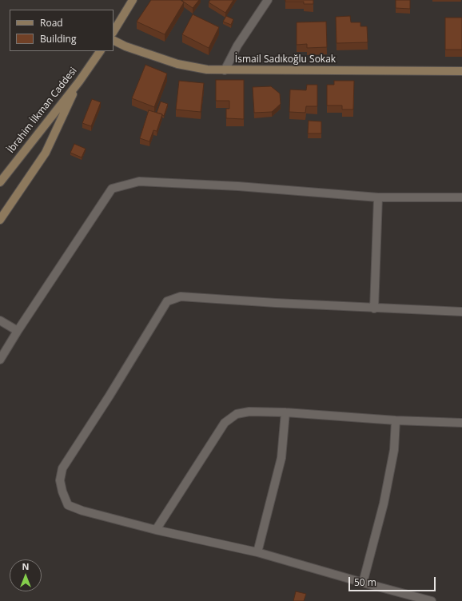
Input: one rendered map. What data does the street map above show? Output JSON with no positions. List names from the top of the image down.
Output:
{
  "streets": {
    "street": ["İsmail Sadıkoğlu Sokak", "İbrahim İlkman Caddesi"]
  },
  "legend": ["Road", "Building"],
  "scale_bar": "50 m",
  "north": "top"
}
